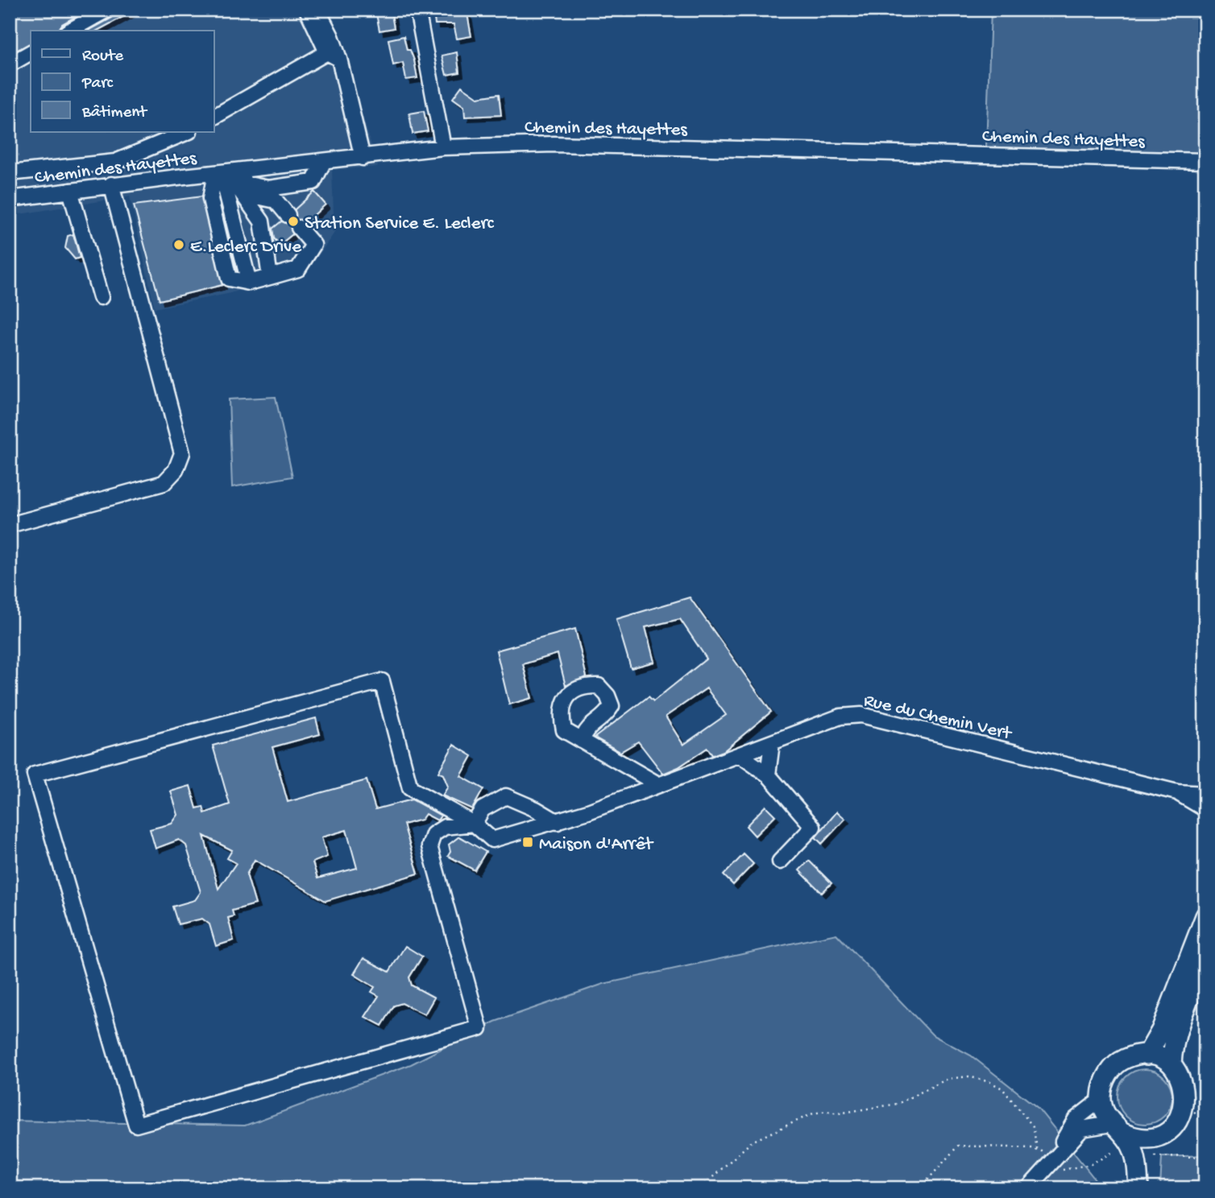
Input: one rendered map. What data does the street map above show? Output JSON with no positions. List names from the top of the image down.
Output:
{
  "streets": {
    "street": ["Chemin des Hayettes", "Rue du Chemin Vert"]
  },
  "places": {
    "other": ["Station Service E. Leclerc", "E.Leclerc Drive"],
    "transit": ["Maison d'Arrêt"]
  },
  "legend": ["Route", "Parc", "Bâtiment"]
}
